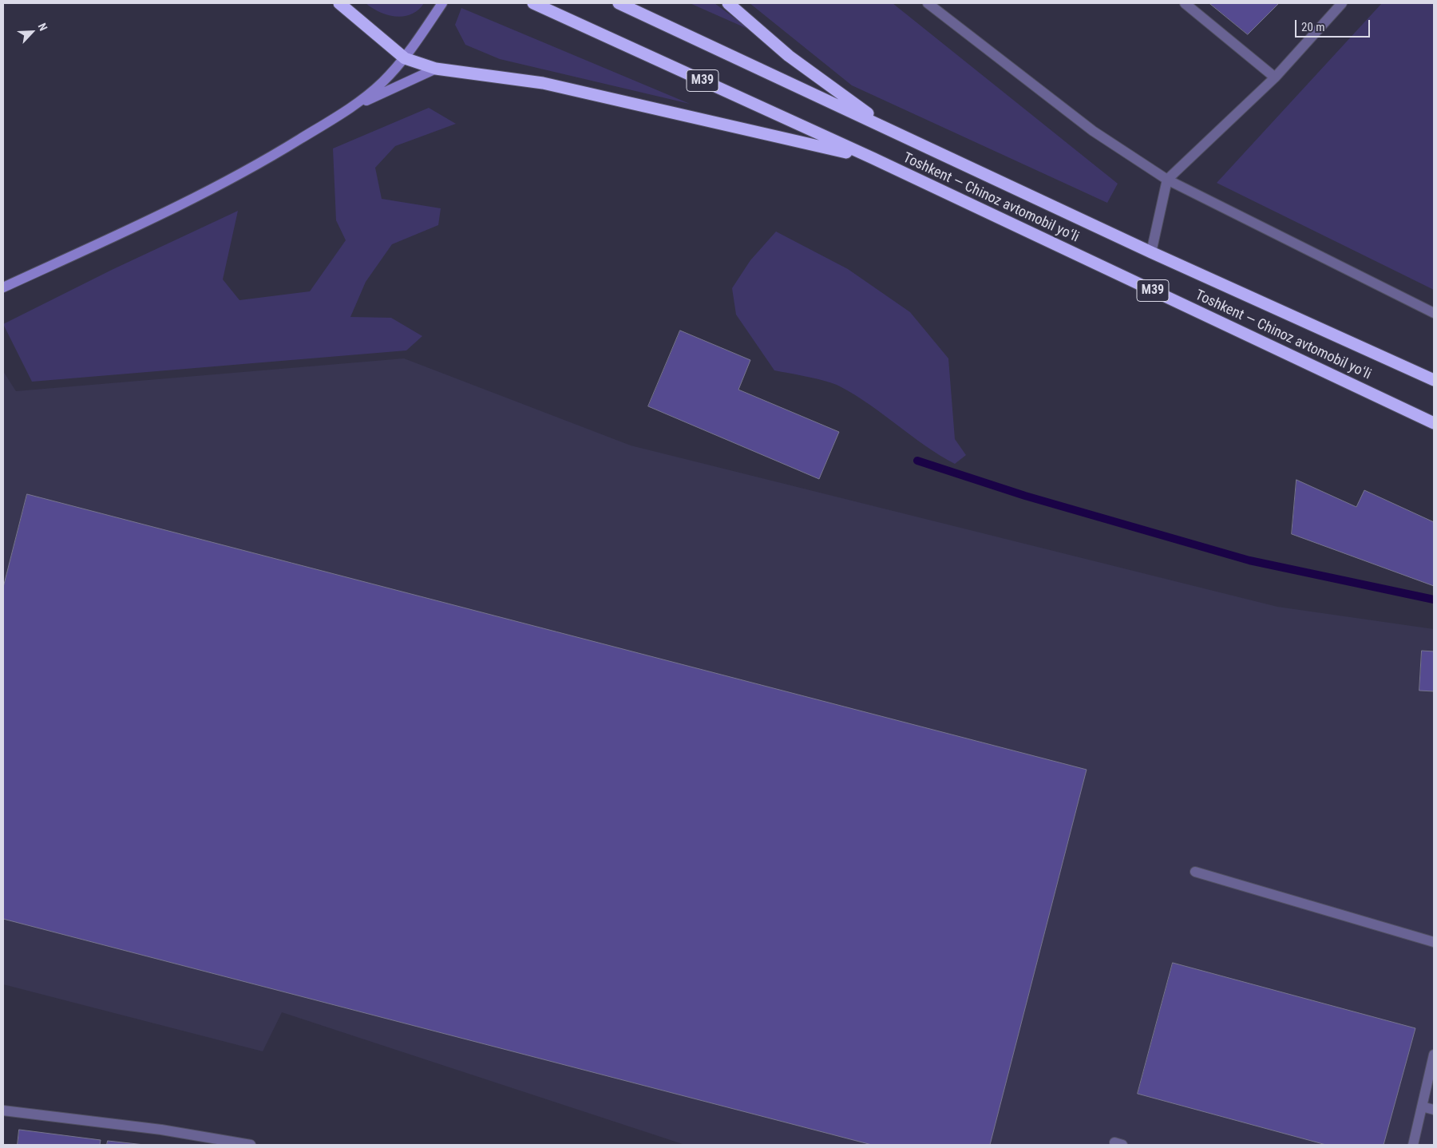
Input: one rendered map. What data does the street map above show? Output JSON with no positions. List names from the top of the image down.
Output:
{
  "streets": {
    "highway": ["M39", "Toshkent — Chinoz avtomobil yoʻli"]
  },
  "scale_bar": "20 m",
  "north": "top right"
}
